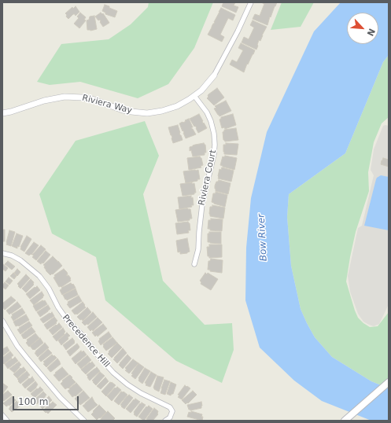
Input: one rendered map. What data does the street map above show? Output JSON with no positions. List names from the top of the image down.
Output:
{
  "streets": {
    "street": ["Riviera Way", "Riviera Court", "Precedence Hill"]
  },
  "crossings": [
    ["Riviera Way", "Riviera Court"]
  ],
  "water": ["Bow River"],
  "scale_bar": "100 m",
  "north": "bottom right"
}
